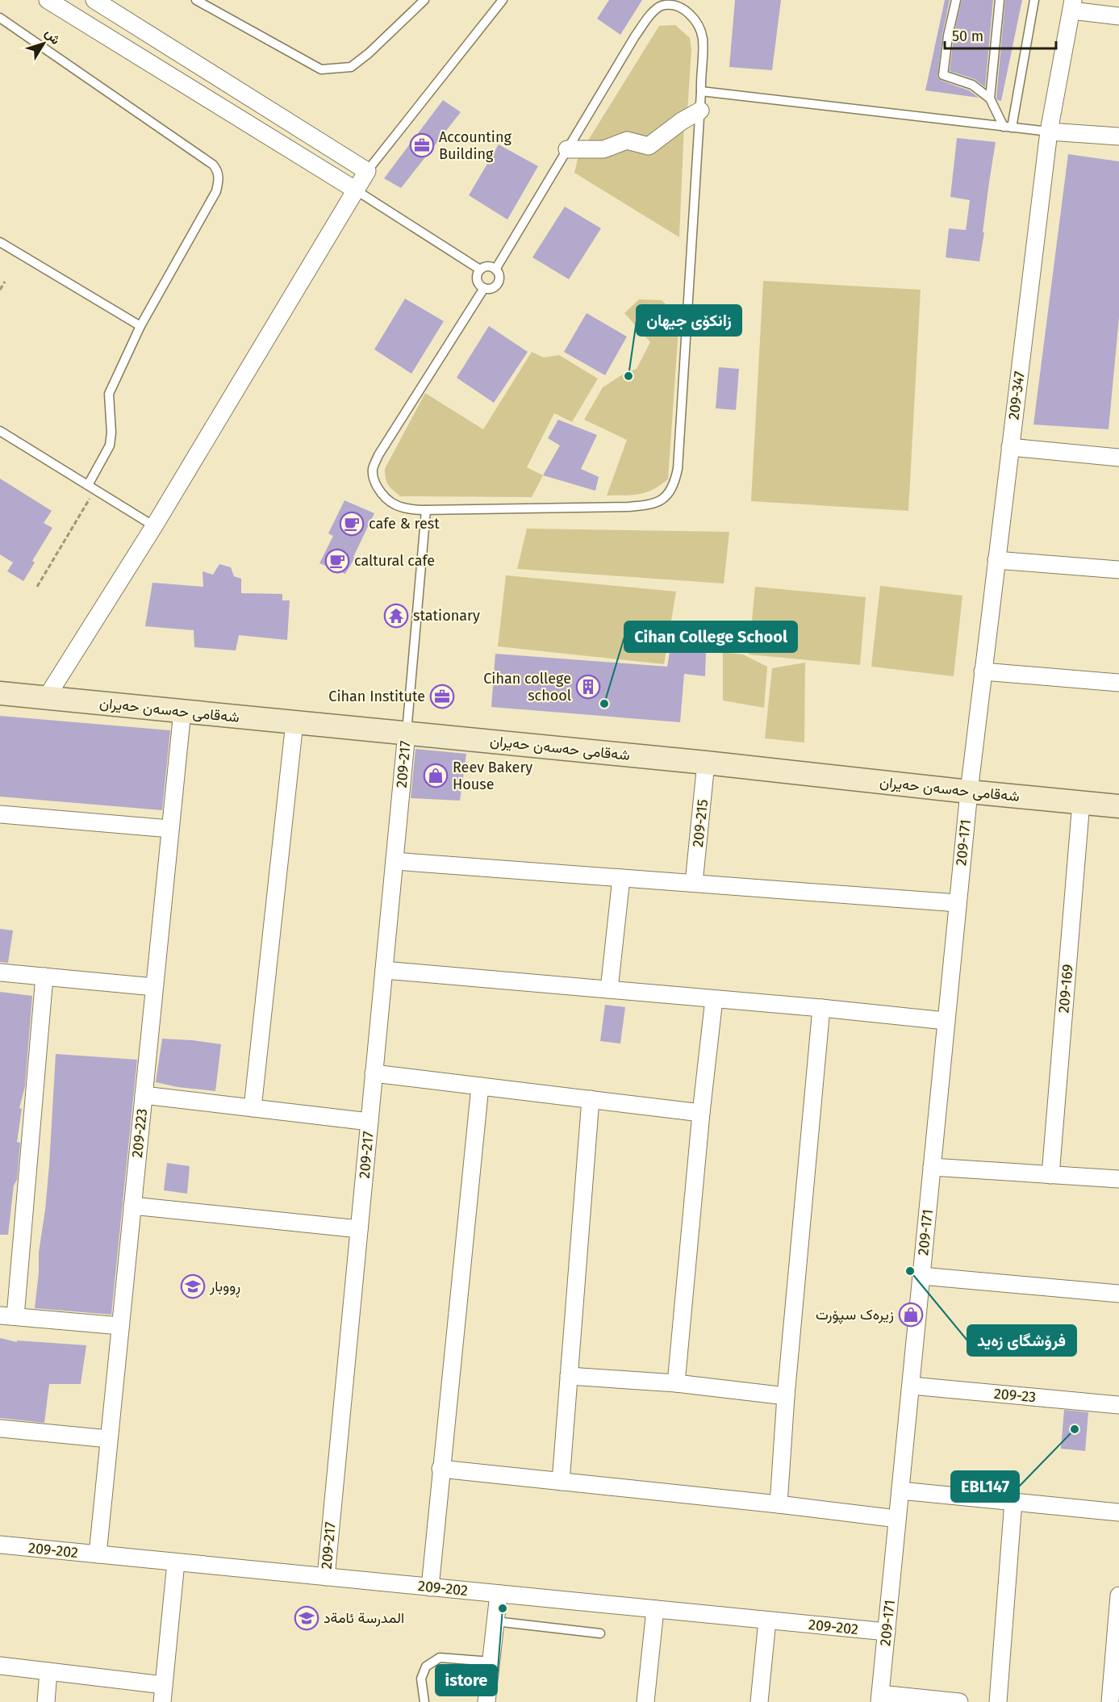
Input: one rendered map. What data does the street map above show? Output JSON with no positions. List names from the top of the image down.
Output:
{
  "streets": {
    "street": [
      "209-347",
      "شەقامی حەسەن حەیران",
      "209-217",
      "209-215",
      "209-171",
      "209-169",
      "209-223",
      "209-23",
      "209-202"
    ]
  },
  "crossings": [
    ["209-347", "شەقامی حەسەن حەیران"],
    ["209-347", "209-171"],
    ["شەقامی حەسەن حەیران", "209-217"],
    ["شەقامی حەسەن حەیران", "209-215"],
    ["شەقامی حەسەن حەیران", "209-171"],
    ["شەقامی حەسەن حەیران", "209-169"],
    ["شەقامی حەسەن حەیران", "209-223"],
    ["209-217", "209-202"],
    ["209-171", "209-23"],
    ["209-171", "209-202"],
    ["209-223", "209-202"]
  ],
  "places": {
    "office": ["Accounting Building", "Cihan Institute"],
    "other": [
      "زانکۆی جیھان",
      "Cihan College School",
      "فرۆشگای زەید",
      "EBL147",
      "istore"
    ],
    "cafe": ["cafe & rest", "caltural cafe"],
    "temple": ["stationary"],
    "building": ["Cihan college school"],
    "shop": ["Reev Bakery House", "زیرەک سپۆرت"],
    "school or university": ["ڕووبار", "المدرسة ئامةد"]
  },
  "scale_bar": "50 m",
  "north": "top right"
}
